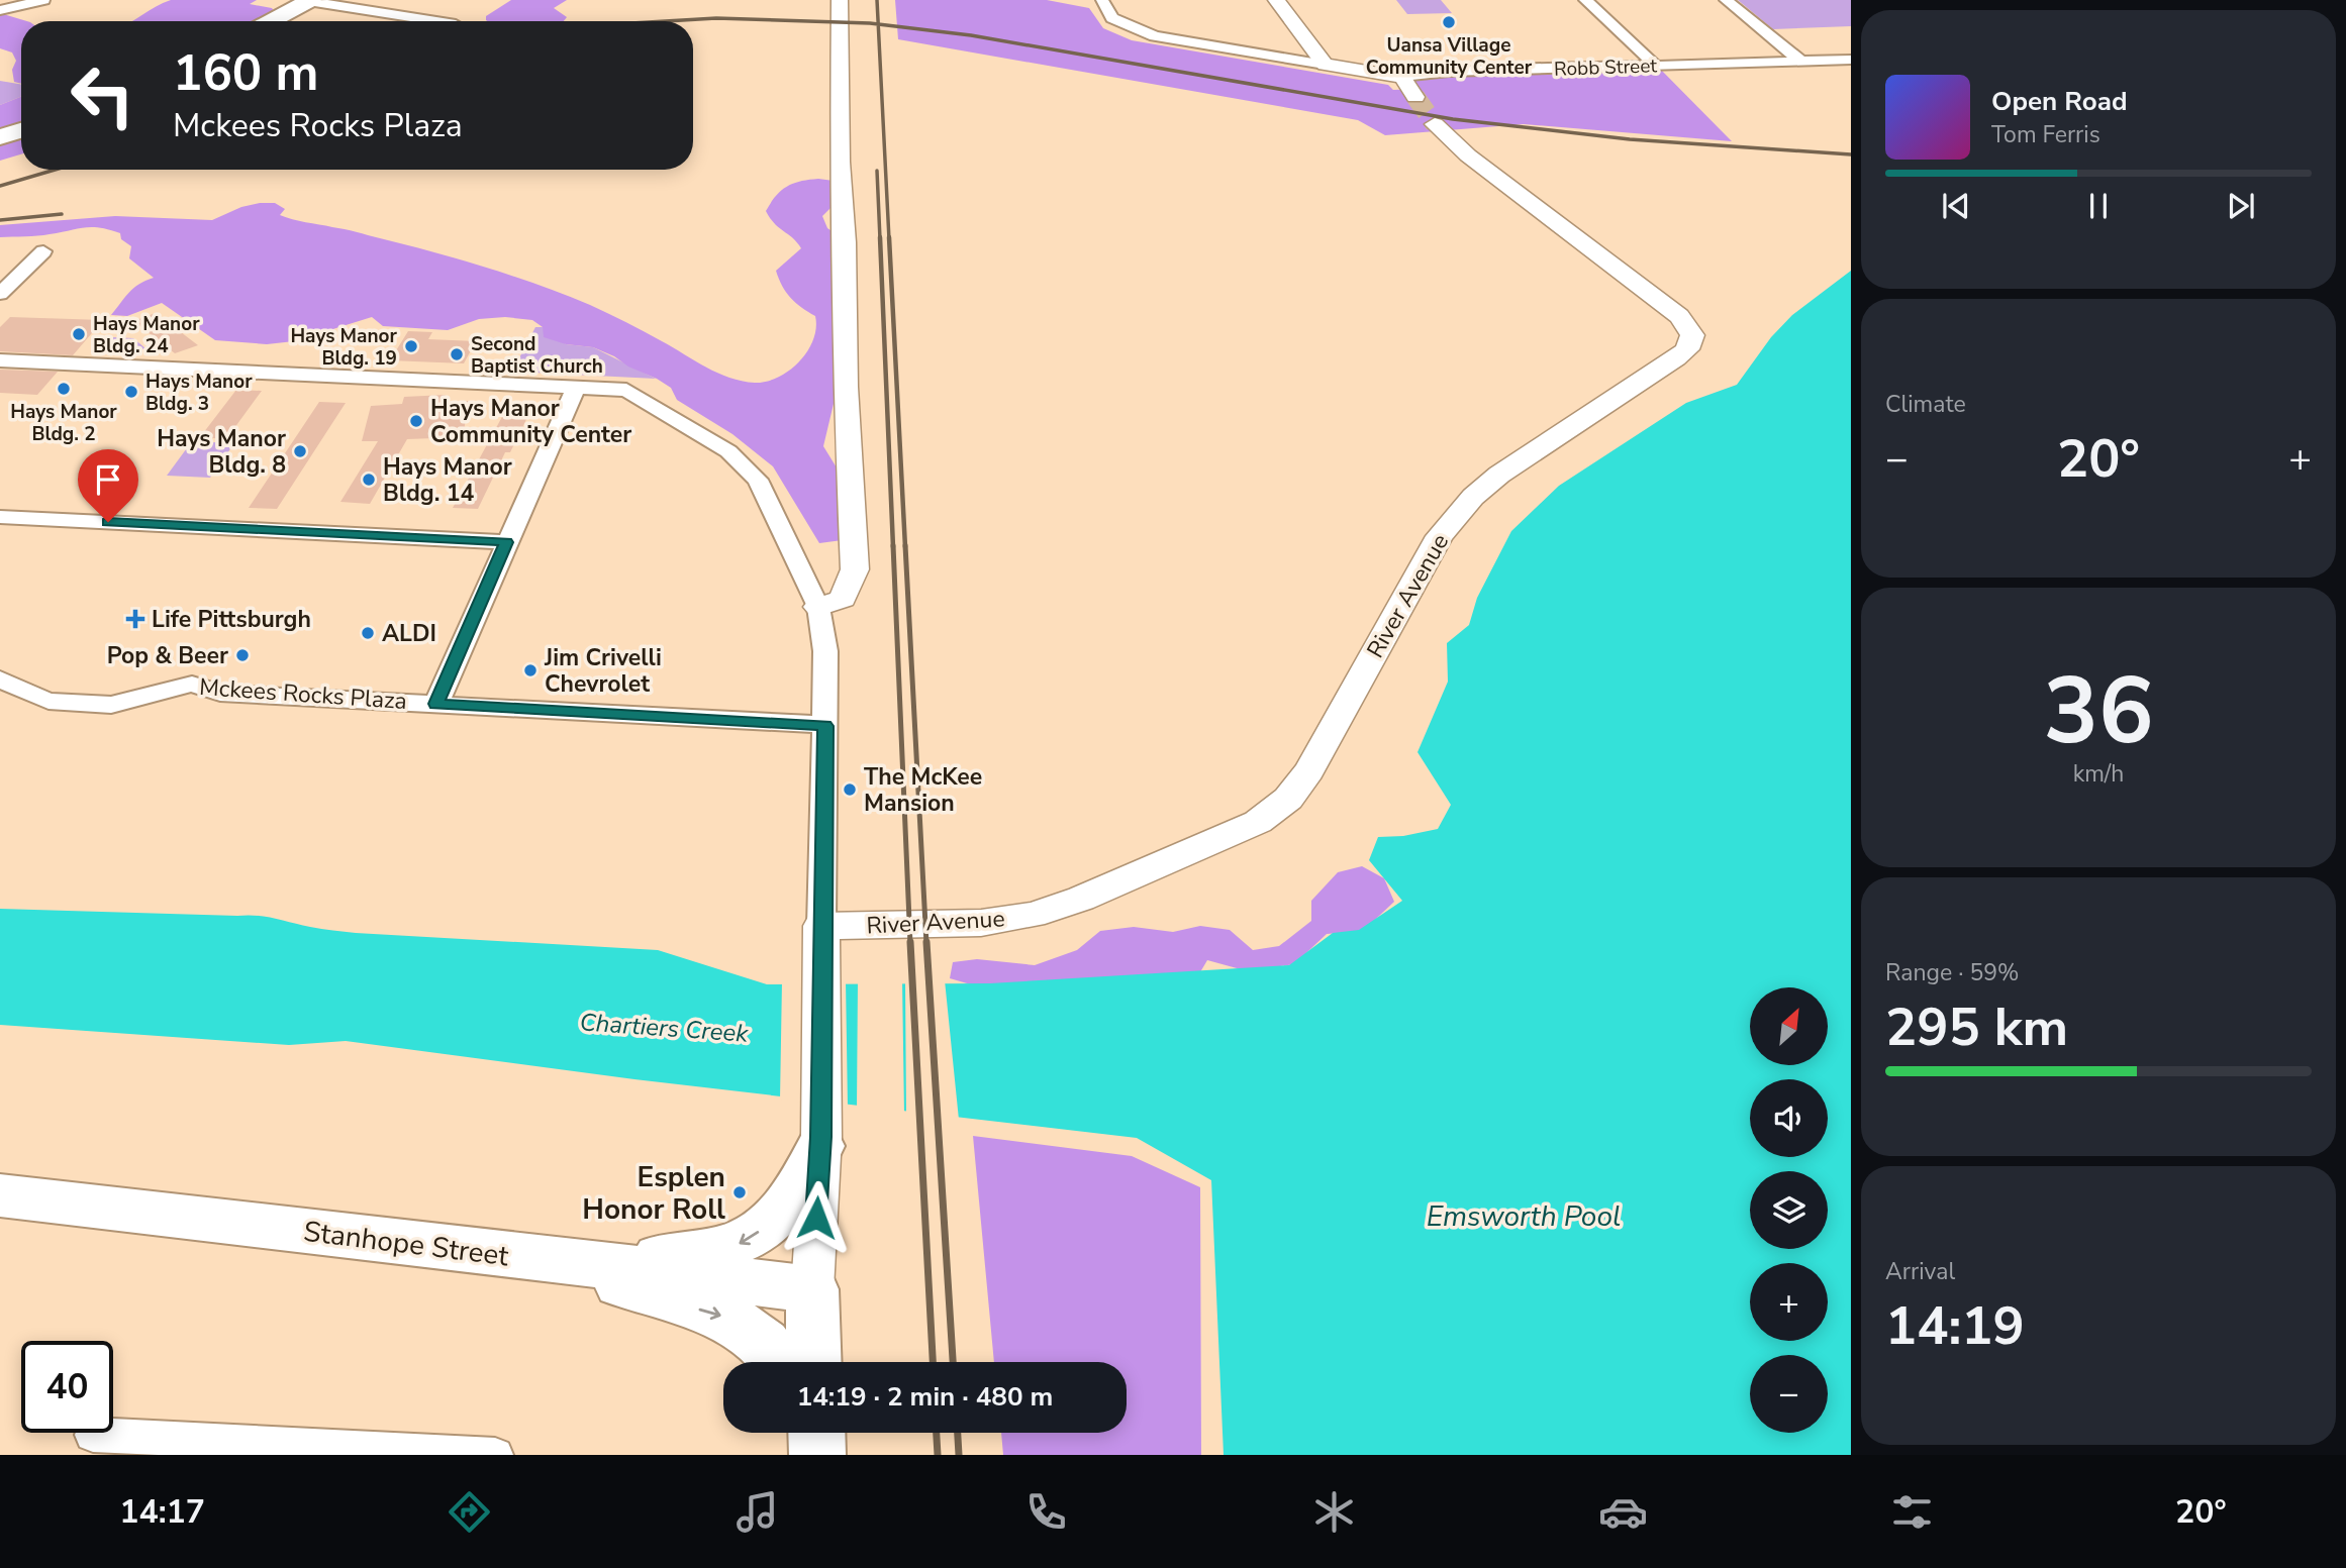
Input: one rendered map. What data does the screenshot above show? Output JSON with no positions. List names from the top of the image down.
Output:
{
  "streets": {
    "main road": ["Stanhope Street"],
    "street": ["Robb Street", "River Avenue", "Mckees Rocks Plaza"]
  },
  "crossings": [
    ["Robb Street", "River Avenue"]
  ],
  "water": ["Chartiers Creek", "Emsworth Pool"],
  "places": {
    "other": [
      "Uansa Village Community Center",
      "Hays Manor Bldg. 24",
      "Hays Manor Bldg. 19",
      "Second Baptist Church",
      "Hays Manor Bldg. 2",
      "Hays Manor Bldg. 3",
      "Hays Manor Community Center",
      "Hays Manor Bldg. 8",
      "Hays Manor Bldg. 14",
      "ALDI",
      "Pop & Beer",
      "Jim Crivelli Chevrolet",
      "The McKee Mansion",
      "Esplen Honor Roll"
    ],
    "health": ["Life Pittsburgh"]
  },
  "north": "top right",
  "page": {
    "turn": ["160 m", "Mckees Rocks Plaza"],
    "song": ["Open Road", "Tom Ferris"],
    "tile": [
      "Climate",
      ["36", "km/h"],
      ["Range · 59%", "295 km"],
      ["Arrival", "14:19"]
    ],
    "heat": ["−", "20°", "+"],
    "map_buttons": ["+", "−"],
    "limit": "40",
    "trip": "14:19 · 2 min · 480 m",
    "tabs": ["14:17", "20°"]
  }
}
